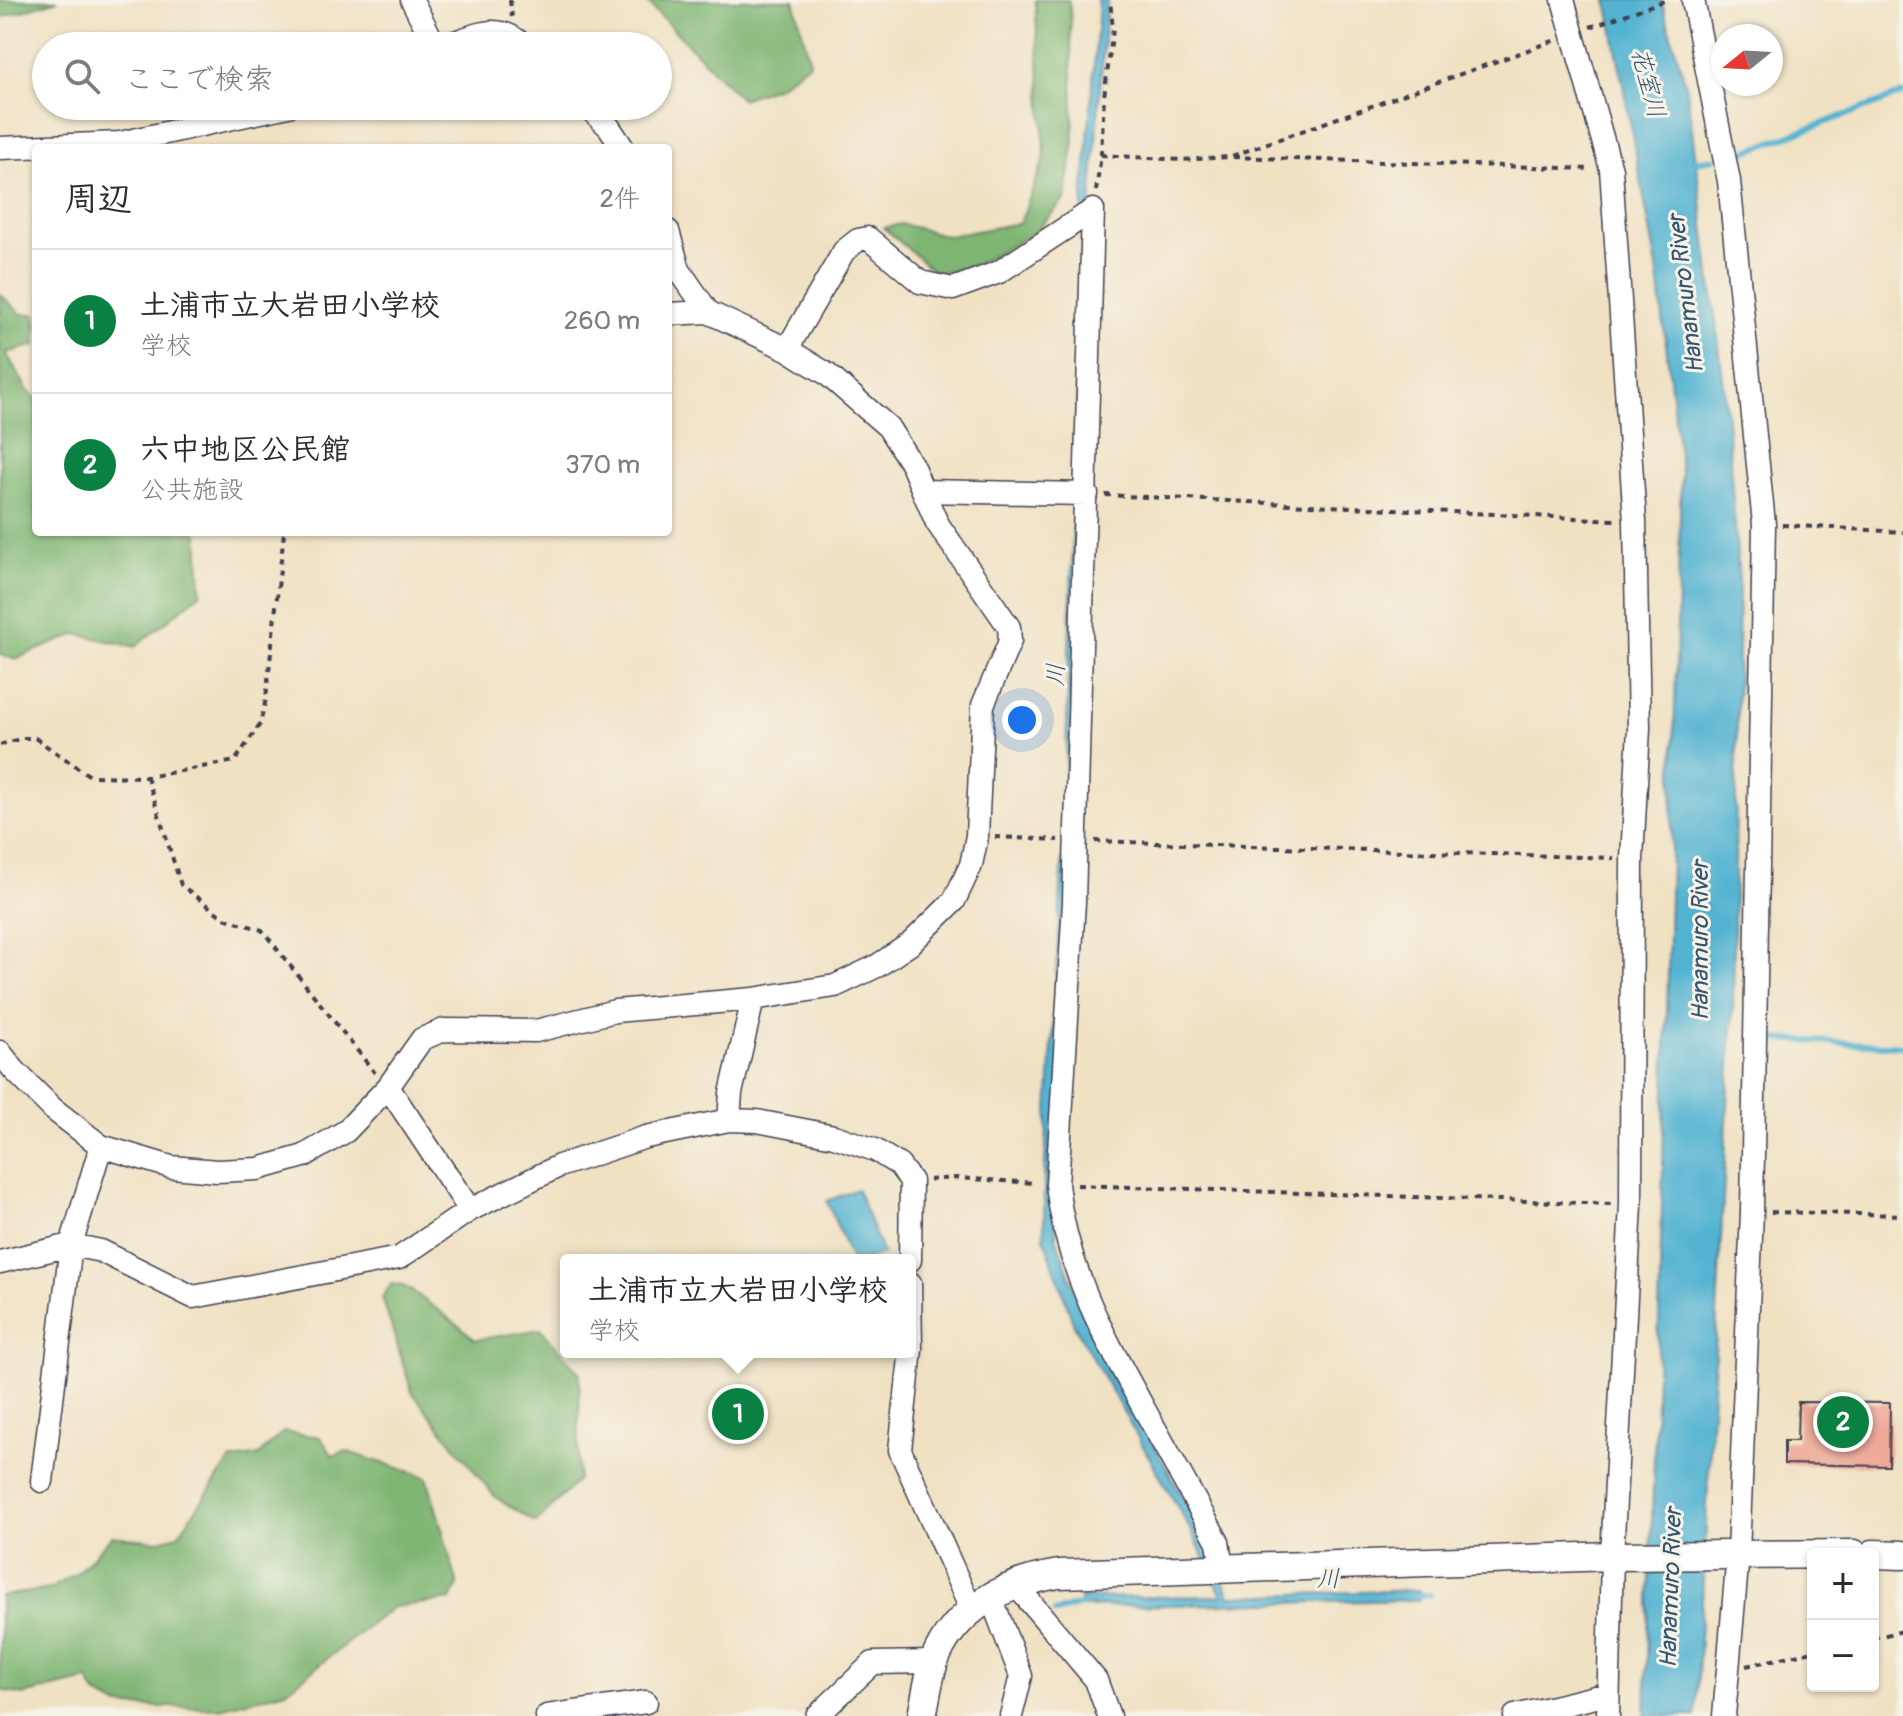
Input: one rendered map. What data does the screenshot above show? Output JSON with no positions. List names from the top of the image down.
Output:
{
  "water": ["花室川", "Hanamuro River", "川"],
  "north": "left",
  "page": {
    "search": "ここで検索",
    "heading": ["周辺", "2件"],
    "list": [
      {
        "mark": "1",
        "name": "土浦市立大岩田小学校",
        "note": "学校",
        "value": "260 m"
      },
      {
        "mark": "2",
        "name": "六中地区公民館",
        "note": "公共施設",
        "value": "370 m"
      }
    ],
    "popup": ["土浦市立大岩田小学校", "学校"],
    "pins": ["1", "2"],
    "map_buttons": ["+", "−"]
  }
}
